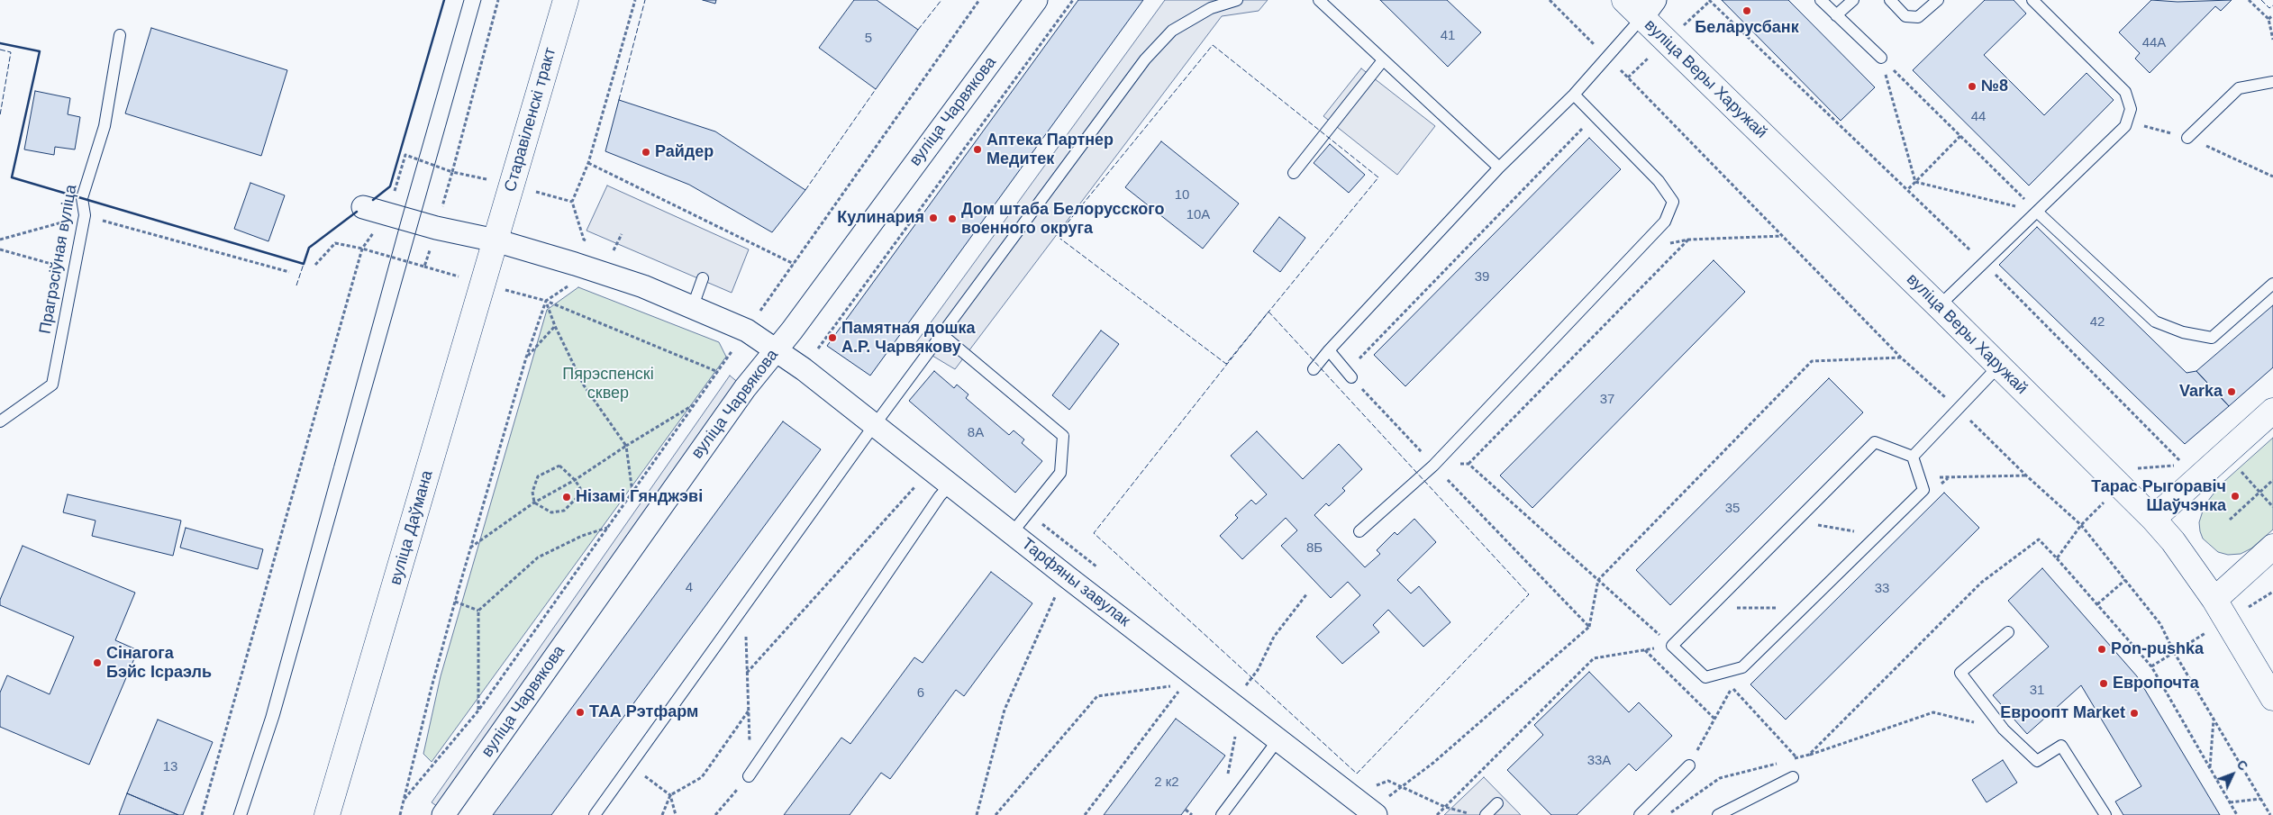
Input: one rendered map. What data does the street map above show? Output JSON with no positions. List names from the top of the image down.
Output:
{
  "streets": {
    "main road": ["вуліца Веры Харужай", "Старавіленскі тракт", "вуліца Даўмана"],
    "street": ["вуліца Чарвякова", "Тарфяны завулак"],
    "lane": ["Прагрэсіўная вуліца"]
  },
  "crossings": [
    ["вуліца Чарвякова", "Тарфяны завулак"],
    ["Старавіленскі тракт", "вуліца Даўмана"],
    ["Старавіленскі тракт", "Тарфяны завулак"],
    ["вуліца Даўмана", "Тарфяны завулак"]
  ],
  "parks": ["Пярэспенскі сквер"],
  "places": [
    "Беларусбанк",
    "№8",
    "Аптека Партнер Медитек",
    "Райдер",
    "Кулинария",
    "Дом штаба Белорусского военного округа",
    "Памятная дошка А.Р. Чарвякову",
    "Varka",
    "Тарас Рыгоравіч Шаўчэнка",
    "Нізамі Гянджэві",
    "Pon-pushka",
    "Сінагога Бэйс Ісраэль",
    "Европочта",
    "ТАА Рэтфарм",
    "Евроопт Market"
  ],
  "house_numbers": [
    "41",
    "5",
    "44А",
    "44",
    "10",
    "10А",
    "39",
    "42",
    "37",
    "8А",
    "35",
    "8Б",
    "4",
    "33",
    "31",
    "6",
    "33А",
    "13",
    "2 к2"
  ],
  "north": "top right"
}
